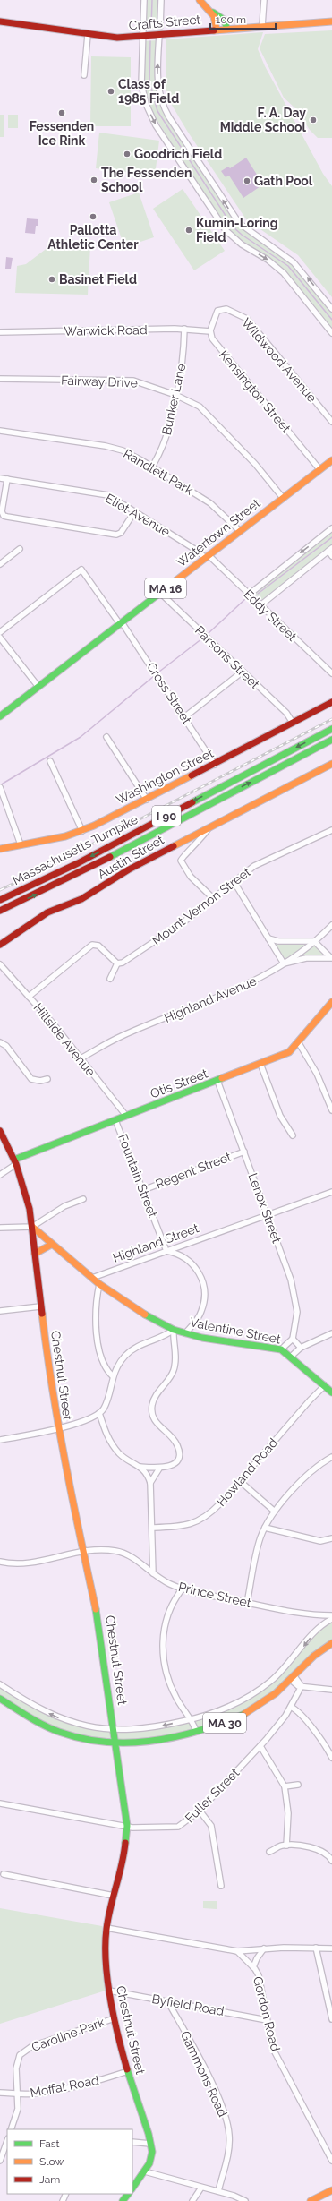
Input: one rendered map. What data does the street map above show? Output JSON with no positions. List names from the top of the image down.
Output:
{
  "streets": {
    "main road": [
      "Crafts Street",
      "Watertown Street",
      "MA 16",
      "Washington Street",
      "I 90",
      "Massachusetts Turnpike",
      "Austin Street",
      "Otis Street",
      "Valentine Street",
      "Chestnut Street",
      "MA 30"
    ],
    "street": [
      "Warwick Road",
      "Wildwood Avenue",
      "Fairway Drive",
      "Kensington Street",
      "Bunker Lane",
      "Randlett Park",
      "Eliot Avenue",
      "Eddy Street",
      "Parsons Street",
      "Cross Street",
      "Mount Vernon Street",
      "Highland Avenue",
      "Hillside Avenue",
      "Regent Street",
      "Fountain Street",
      "Lenox Street",
      "Highland Street",
      "Howland Road",
      "Prince Street",
      "Fuller Street",
      "Byfield Road",
      "Gordon Road",
      "Caroline Park",
      "Gammons Road",
      "Moffat Road"
    ]
  },
  "crossings": [
    ["Warwick Road", "Wildwood Avenue"],
    ["Warwick Road", "Kensington Street"],
    ["Warwick Road", "Bunker Lane"],
    ["Wildwood Avenue", "Kensington Street"],
    ["Fairway Drive", "Bunker Lane"],
    ["Fairway Drive", "Watertown Street"],
    ["Kensington Street", "Watertown Street"],
    ["Bunker Lane", "Randlett Park"],
    ["Randlett Park", "Watertown Street"],
    ["Eliot Avenue", "Watertown Street"],
    ["Eliot Avenue", "Eddy Street"],
    ["Watertown Street", "Eddy Street"],
    ["Watertown Street", "Parsons Street"],
    ["Watertown Street", "Cross Street"],
    ["Parsons Street", "Washington Street"],
    ["Cross Street", "Washington Street"],
    ["Highland Avenue", "Hillside Avenue"],
    ["Hillside Avenue", "Otis Street"],
    ["Otis Street", "Fountain Street"],
    ["Otis Street", "Lenox Street"],
    ["Otis Street", "Chestnut Street"],
    ["Regent Street", "Fountain Street"],
    ["Regent Street", "Lenox Street"],
    ["Fountain Street", "Highland Street"],
    ["Lenox Street", "Highland Street"],
    ["Highland Street", "Valentine Street"],
    ["Valentine Street", "Howland Road"],
    ["Chestnut Street", "Prince Street"],
    ["Chestnut Street", "MA 30"],
    ["Chestnut Street", "Fuller Street"],
    ["Chestnut Street", "Byfield Road"],
    ["Chestnut Street", "Caroline Park"],
    ["Chestnut Street", "Moffat Road"],
    ["Byfield Road", "Gordon Road"],
    ["Byfield Road", "Gammons Road"],
    ["Caroline Park", "Moffat Road"]
  ],
  "places": [
    "Class of 1985 Field",
    "Fessenden Ice Rink",
    "F. A. Day Middle School",
    "Goodrich Field",
    "The Fessenden School",
    "Gath Pool",
    "Pallotta Athletic Center",
    "Kumin-Loring Field",
    "Basinet Field"
  ],
  "legend": ["Fast", "Slow", "Jam"],
  "scale_bar": "100 m"
}
